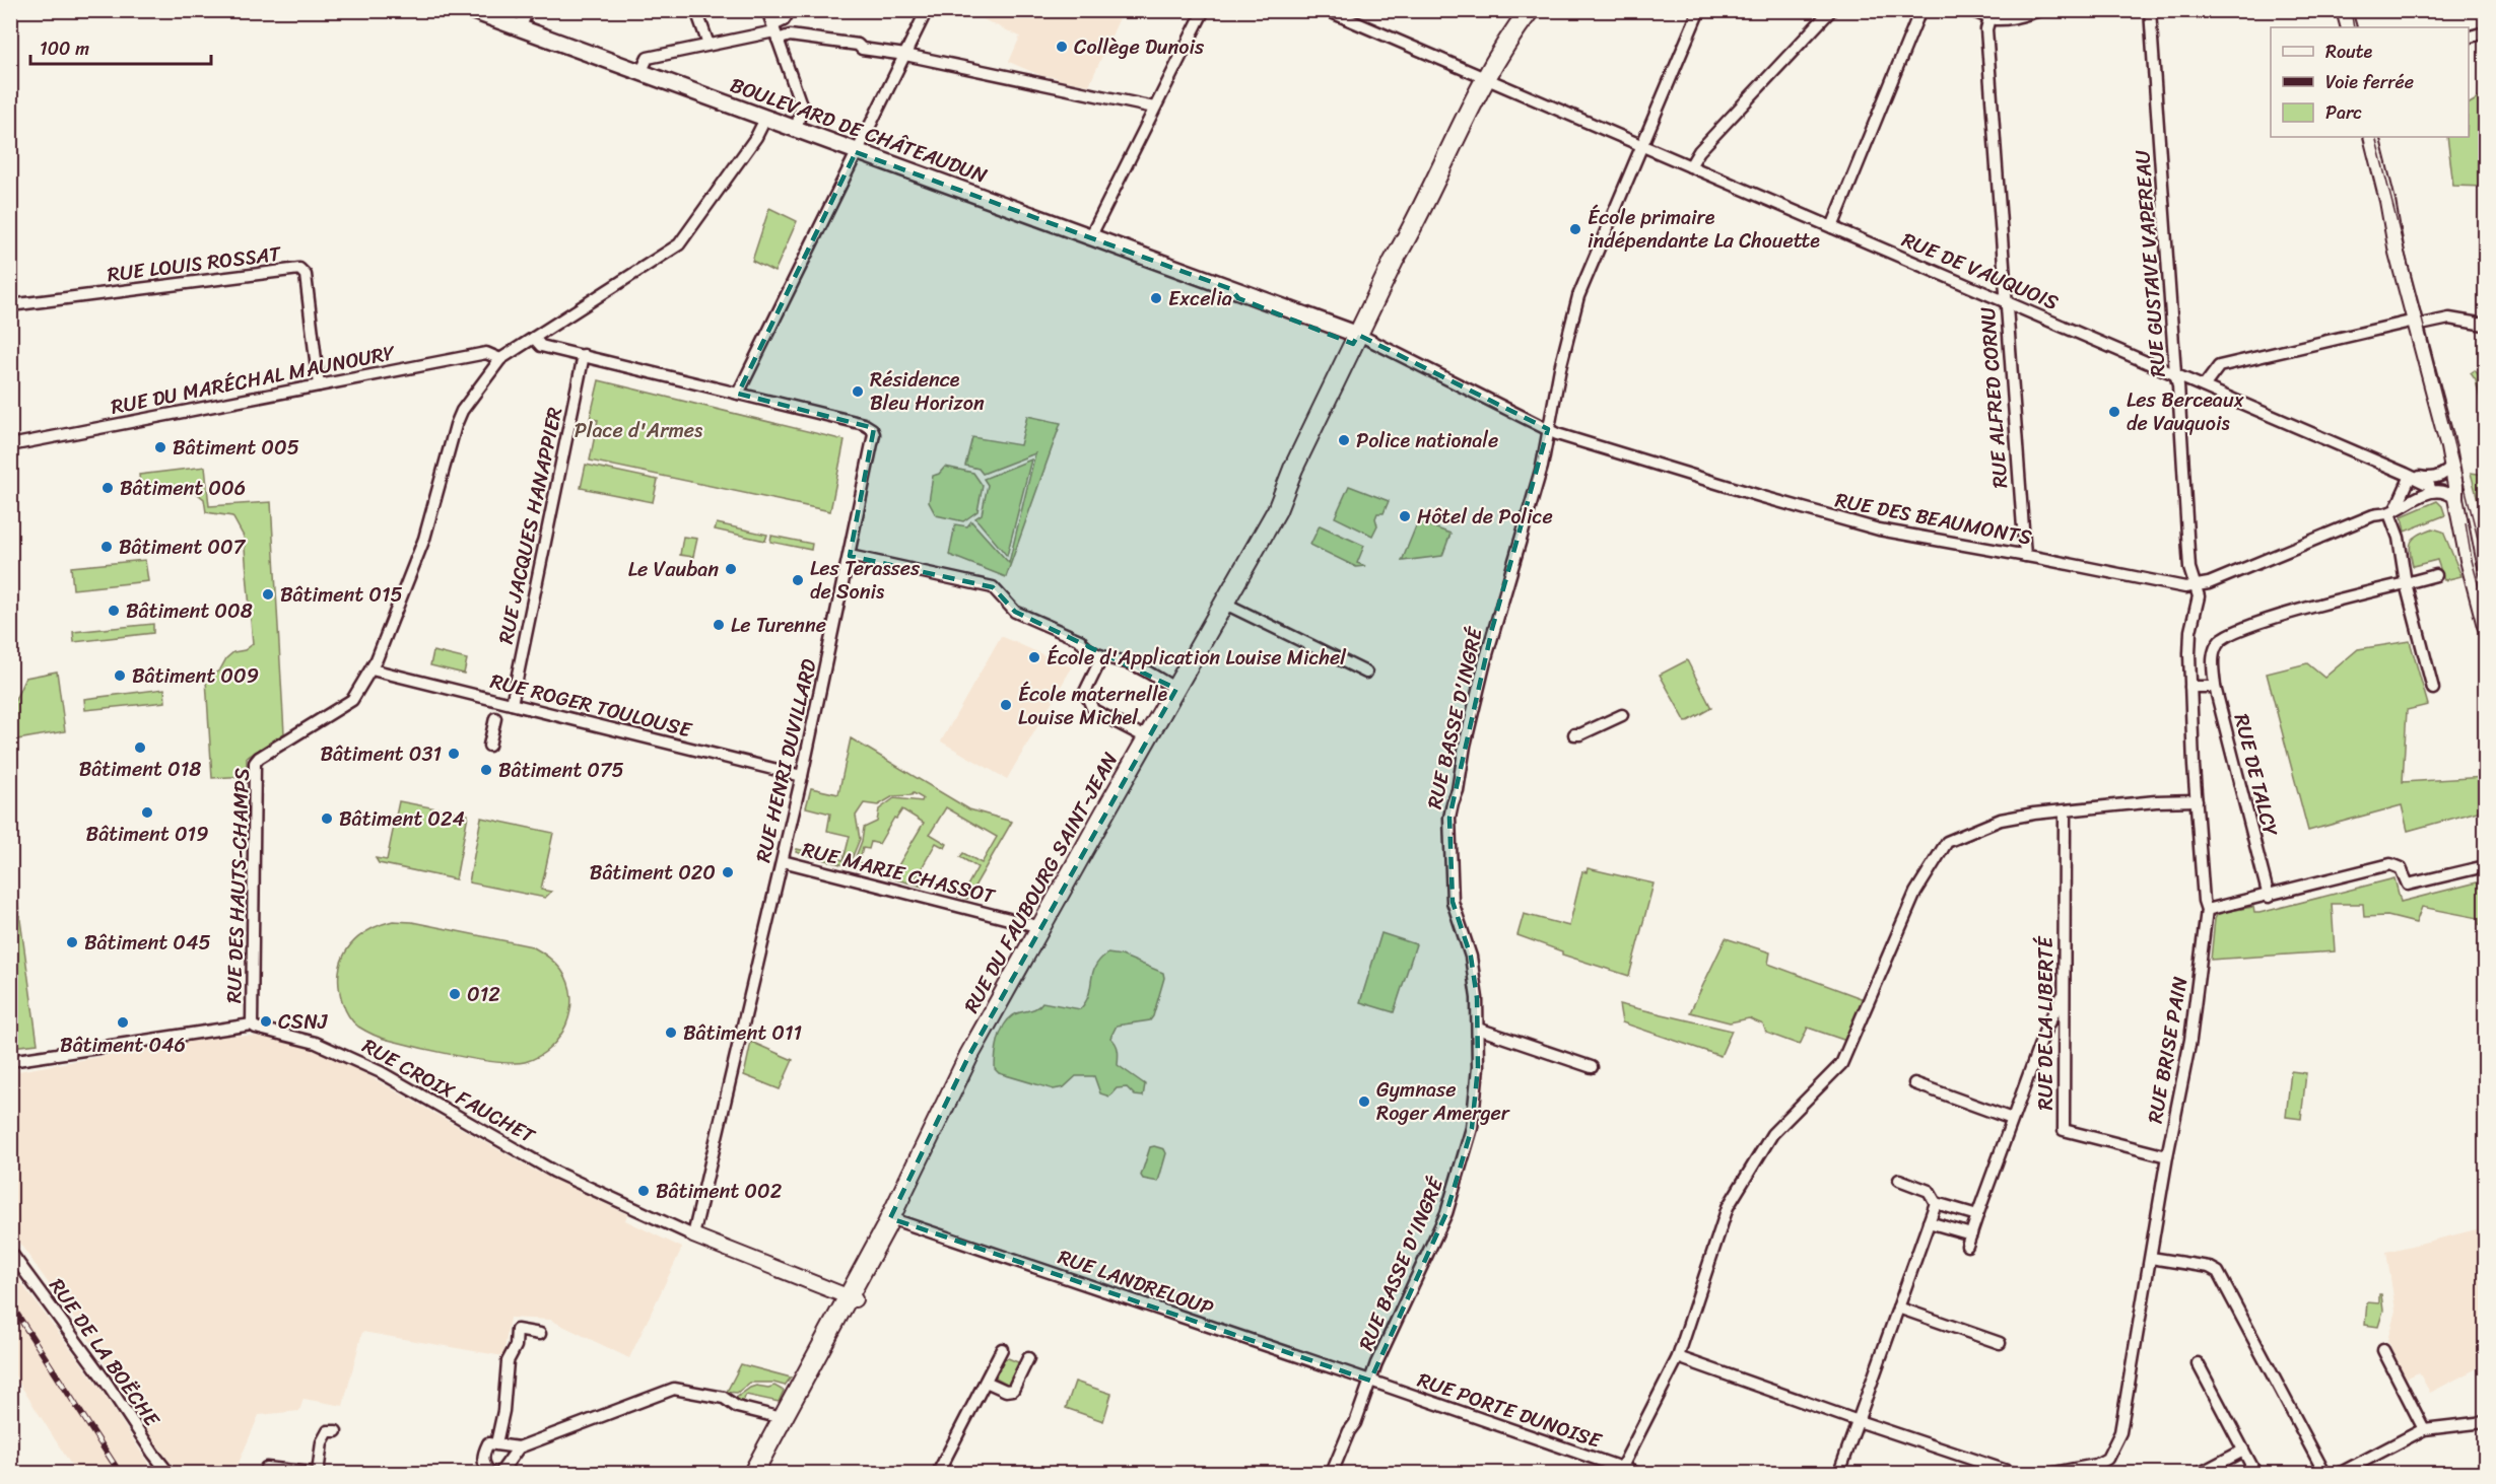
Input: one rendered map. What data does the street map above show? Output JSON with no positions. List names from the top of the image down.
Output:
{
  "streets": {
    "main road": ["BOULEVARD DE CHÂTEAUDUN", "RUE DU FAUBOURG SAINT-JEAN"],
    "street": [
      "RUE LOUIS ROSSAT",
      "RUE GUSTAVE VAPEREAU",
      "RUE DE VAUQUOIS",
      "RUE DU MARÉCHAL MAUNOURY",
      "RUE ALFRED CORNU",
      "RUE DES BEAUMONTS",
      "RUE JACQUES HANAPPIER",
      "RUE ROGER TOULOUSE",
      "RUE BASSE D'INGRÉ",
      "RUE HENRI DUVILLARD",
      "RUE DE TALCY",
      "RUE MARIE CHASSOT",
      "RUE DES HAUTS-CHAMPS",
      "RUE DE LA LIBERTÉ",
      "RUE BRISE PAIN",
      "RUE CROIX FAUCHET",
      "RUE LANDRELOUP",
      "RUE DE LA BOËCHE",
      "RUE PORTE DUNOISE"
    ]
  },
  "crossings": [
    ["BOULEVARD DE CHÂTEAUDUN", "RUE DES BEAUMONTS"],
    ["BOULEVARD DE CHÂTEAUDUN", "RUE DU FAUBOURG SAINT-JEAN"],
    ["BOULEVARD DE CHÂTEAUDUN", "RUE DES HAUTS-CHAMPS"],
    ["RUE LOUIS ROSSAT", "RUE DU MARÉCHAL MAUNOURY"],
    ["RUE GUSTAVE VAPEREAU", "RUE DE VAUQUOIS"],
    ["RUE GUSTAVE VAPEREAU", "RUE DES BEAUMONTS"],
    ["RUE GUSTAVE VAPEREAU", "RUE BRISE PAIN"],
    ["RUE DE VAUQUOIS", "RUE ALFRED CORNU"],
    ["RUE DE VAUQUOIS", "RUE DES BEAUMONTS"],
    ["RUE DE VAUQUOIS", "RUE BASSE D'INGRÉ"],
    ["RUE DE VAUQUOIS", "RUE DU FAUBOURG SAINT-JEAN"],
    ["RUE DU MARÉCHAL MAUNOURY", "RUE DES HAUTS-CHAMPS"],
    ["RUE ALFRED CORNU", "RUE DES BEAUMONTS"],
    ["RUE DES BEAUMONTS", "RUE BASSE D'INGRÉ"],
    ["RUE DES BEAUMONTS", "RUE DU FAUBOURG SAINT-JEAN"],
    ["RUE DES BEAUMONTS", "RUE BRISE PAIN"],
    ["RUE JACQUES HANAPPIER", "RUE ROGER TOULOUSE"],
    ["RUE ROGER TOULOUSE", "RUE HENRI DUVILLARD"],
    ["RUE ROGER TOULOUSE", "RUE DES HAUTS-CHAMPS"],
    ["RUE BASSE D'INGRÉ", "RUE LANDRELOUP"],
    ["RUE BASSE D'INGRÉ", "RUE PORTE DUNOISE"],
    ["RUE HENRI DUVILLARD", "RUE MARIE CHASSOT"],
    ["RUE HENRI DUVILLARD", "RUE CROIX FAUCHET"],
    ["RUE MARIE CHASSOT", "RUE DU FAUBOURG SAINT-JEAN"],
    ["RUE DU FAUBOURG SAINT-JEAN", "RUE CROIX FAUCHET"],
    ["RUE DU FAUBOURG SAINT-JEAN", "RUE LANDRELOUP"],
    ["RUE DES HAUTS-CHAMPS", "RUE CROIX FAUCHET"],
    ["RUE DE LA LIBERTÉ", "RUE BRISE PAIN"],
    ["RUE LANDRELOUP", "RUE PORTE DUNOISE"]
  ],
  "parks": ["Place d'Armes"],
  "places": [
    "Collège Dunois",
    "École primaire indépendante La Chouette",
    "Excelia",
    "Résidence Bleu Horizon",
    "Les Berceaux de Vauquois",
    "Police nationale",
    "Bâtiment 005",
    "Bâtiment 006",
    "Hôtel de Police",
    "Bâtiment 007",
    "Le Vauban",
    "Les Terasses de Sonis",
    "Bâtiment 015",
    "Bâtiment 008",
    "Le Turenne",
    "École d'Application Louise Michel",
    "Bâtiment 009",
    "École maternelle Louise Michel",
    "Bâtiment 018",
    "Bâtiment 031",
    "Bâtiment 075",
    "Bâtiment 019",
    "Bâtiment 024",
    "Bâtiment 020",
    "Bâtiment 045",
    "012",
    "CSNJ",
    "Bâtiment 046",
    "Bâtiment 011",
    "Gymnase Roger Amerger",
    "Bâtiment 002"
  ],
  "legend": ["Route", "Voie ferrée", "Parc"],
  "scale_bar": "100 m"
}
